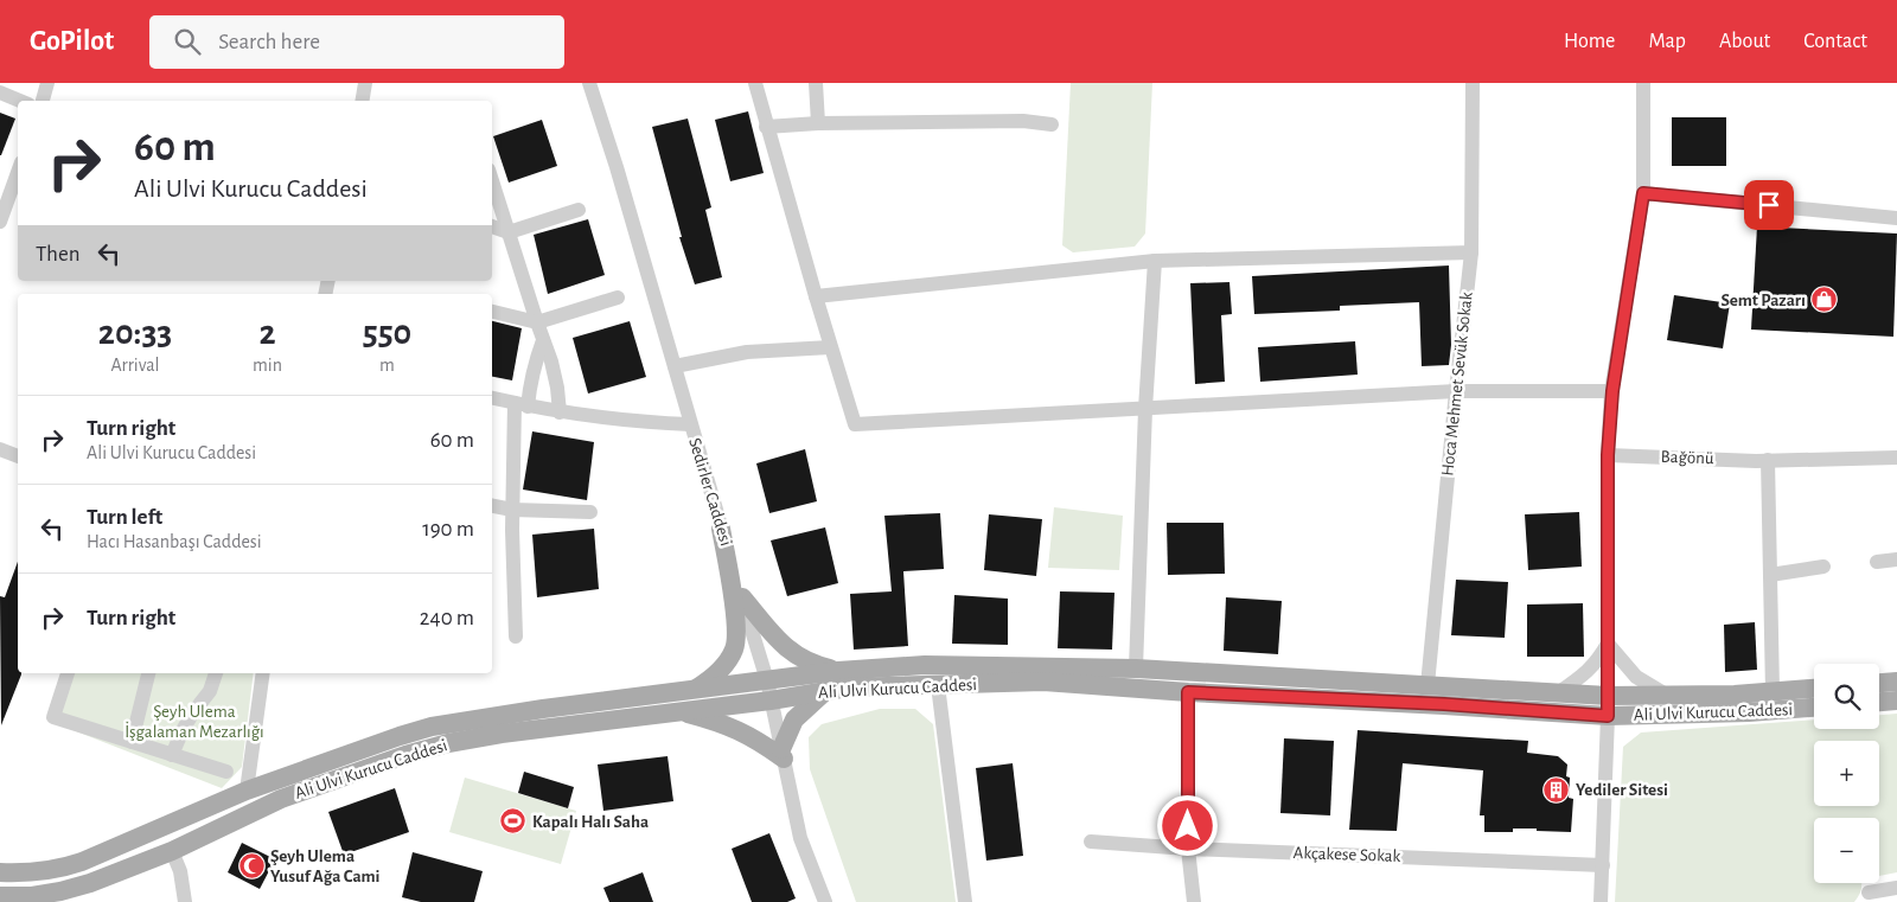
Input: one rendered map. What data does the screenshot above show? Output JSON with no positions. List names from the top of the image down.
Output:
{
  "streets": {
    "main road": ["Ali Ulvi Kurucu Caddesi"],
    "street": [
      "Hoca Mehmet Sevük Sokak",
      "Bağönü",
      "Sedirler Caddesi",
      "Akçakese Sokak"
    ]
  },
  "crossings": [
    ["Hoca Mehmet Sevük Sokak", "Ali Ulvi Kurucu Caddesi"],
    ["Sedirler Caddesi", "Ali Ulvi Kurucu Caddesi"]
  ],
  "parks": ["Şeyh Ulema İşgalaman Mezarlığı"],
  "places": {
    "shop": ["Semt Pazarı"],
    "building": ["Yediler Sitesi"],
    "sports": ["Kapalı Halı Saha"],
    "mosque": ["Şeyh Ulema Yusuf Ağa Cami"]
  },
  "page": {
    "header": "GoPilot",
    "search": "Search here",
    "nav": [
      "Home",
      "Map",
      "About",
      "Contact"
    ],
    "turn": ["60 m", "Ali Ulvi Kurucu Caddesi"],
    "then": "Then",
    "eta": [
      "20:33",
      "Arrival",
      "2",
      "min",
      "550",
      "m"
    ],
    "list": [
      {
        "name": "Turn right",
        "note": "Ali Ulvi Kurucu Caddesi",
        "value": "60 m"
      },
      {
        "name": "Turn left",
        "note": "Hacı Hasanbaşı Caddesi",
        "value": "190 m"
      },
      {
        "name": "Turn right",
        "value": "240 m"
      }
    ],
    "map_buttons": ["+", "−"]
  }
}
